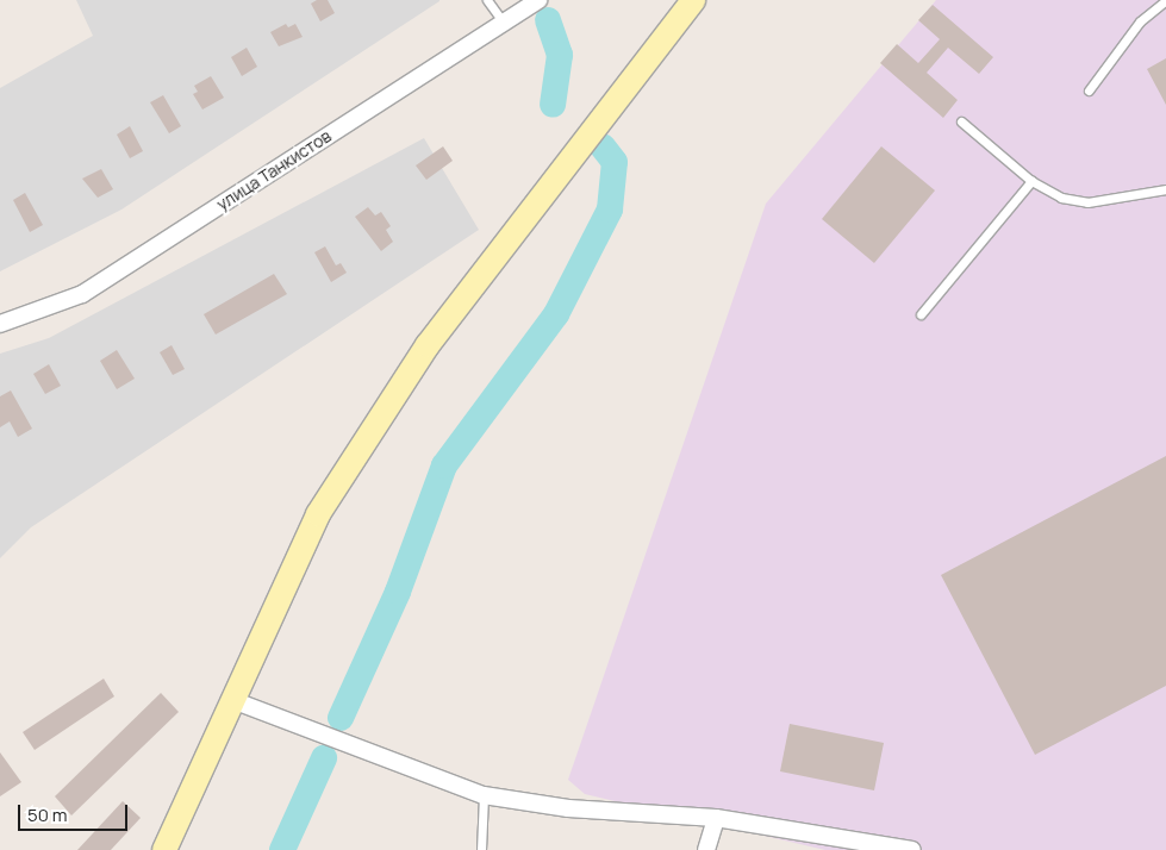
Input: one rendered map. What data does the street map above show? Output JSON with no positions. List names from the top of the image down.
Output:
{
  "streets": {
    "street": ["улица Танкистов"]
  },
  "scale_bar": "50 m"
}
